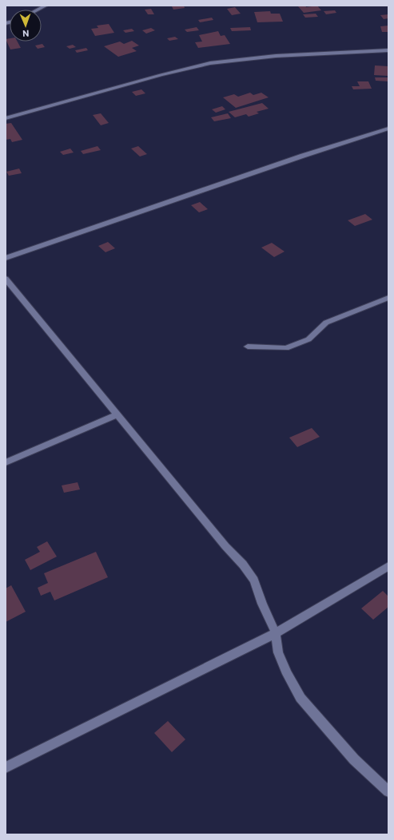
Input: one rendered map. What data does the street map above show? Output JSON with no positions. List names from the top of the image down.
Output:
{
  "north": "bottom"
}
